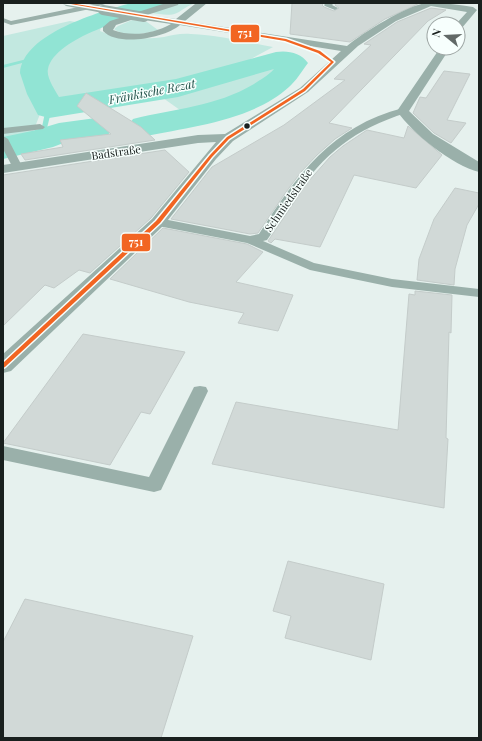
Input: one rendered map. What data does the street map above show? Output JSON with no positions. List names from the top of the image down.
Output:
{
  "streets": {
    "street": ["Badstraße"],
    "lane": ["Schmiedstraße"]
  },
  "water": ["Fränkische Rezat"],
  "lines": ["transit line 751"],
  "north": "left"
}
